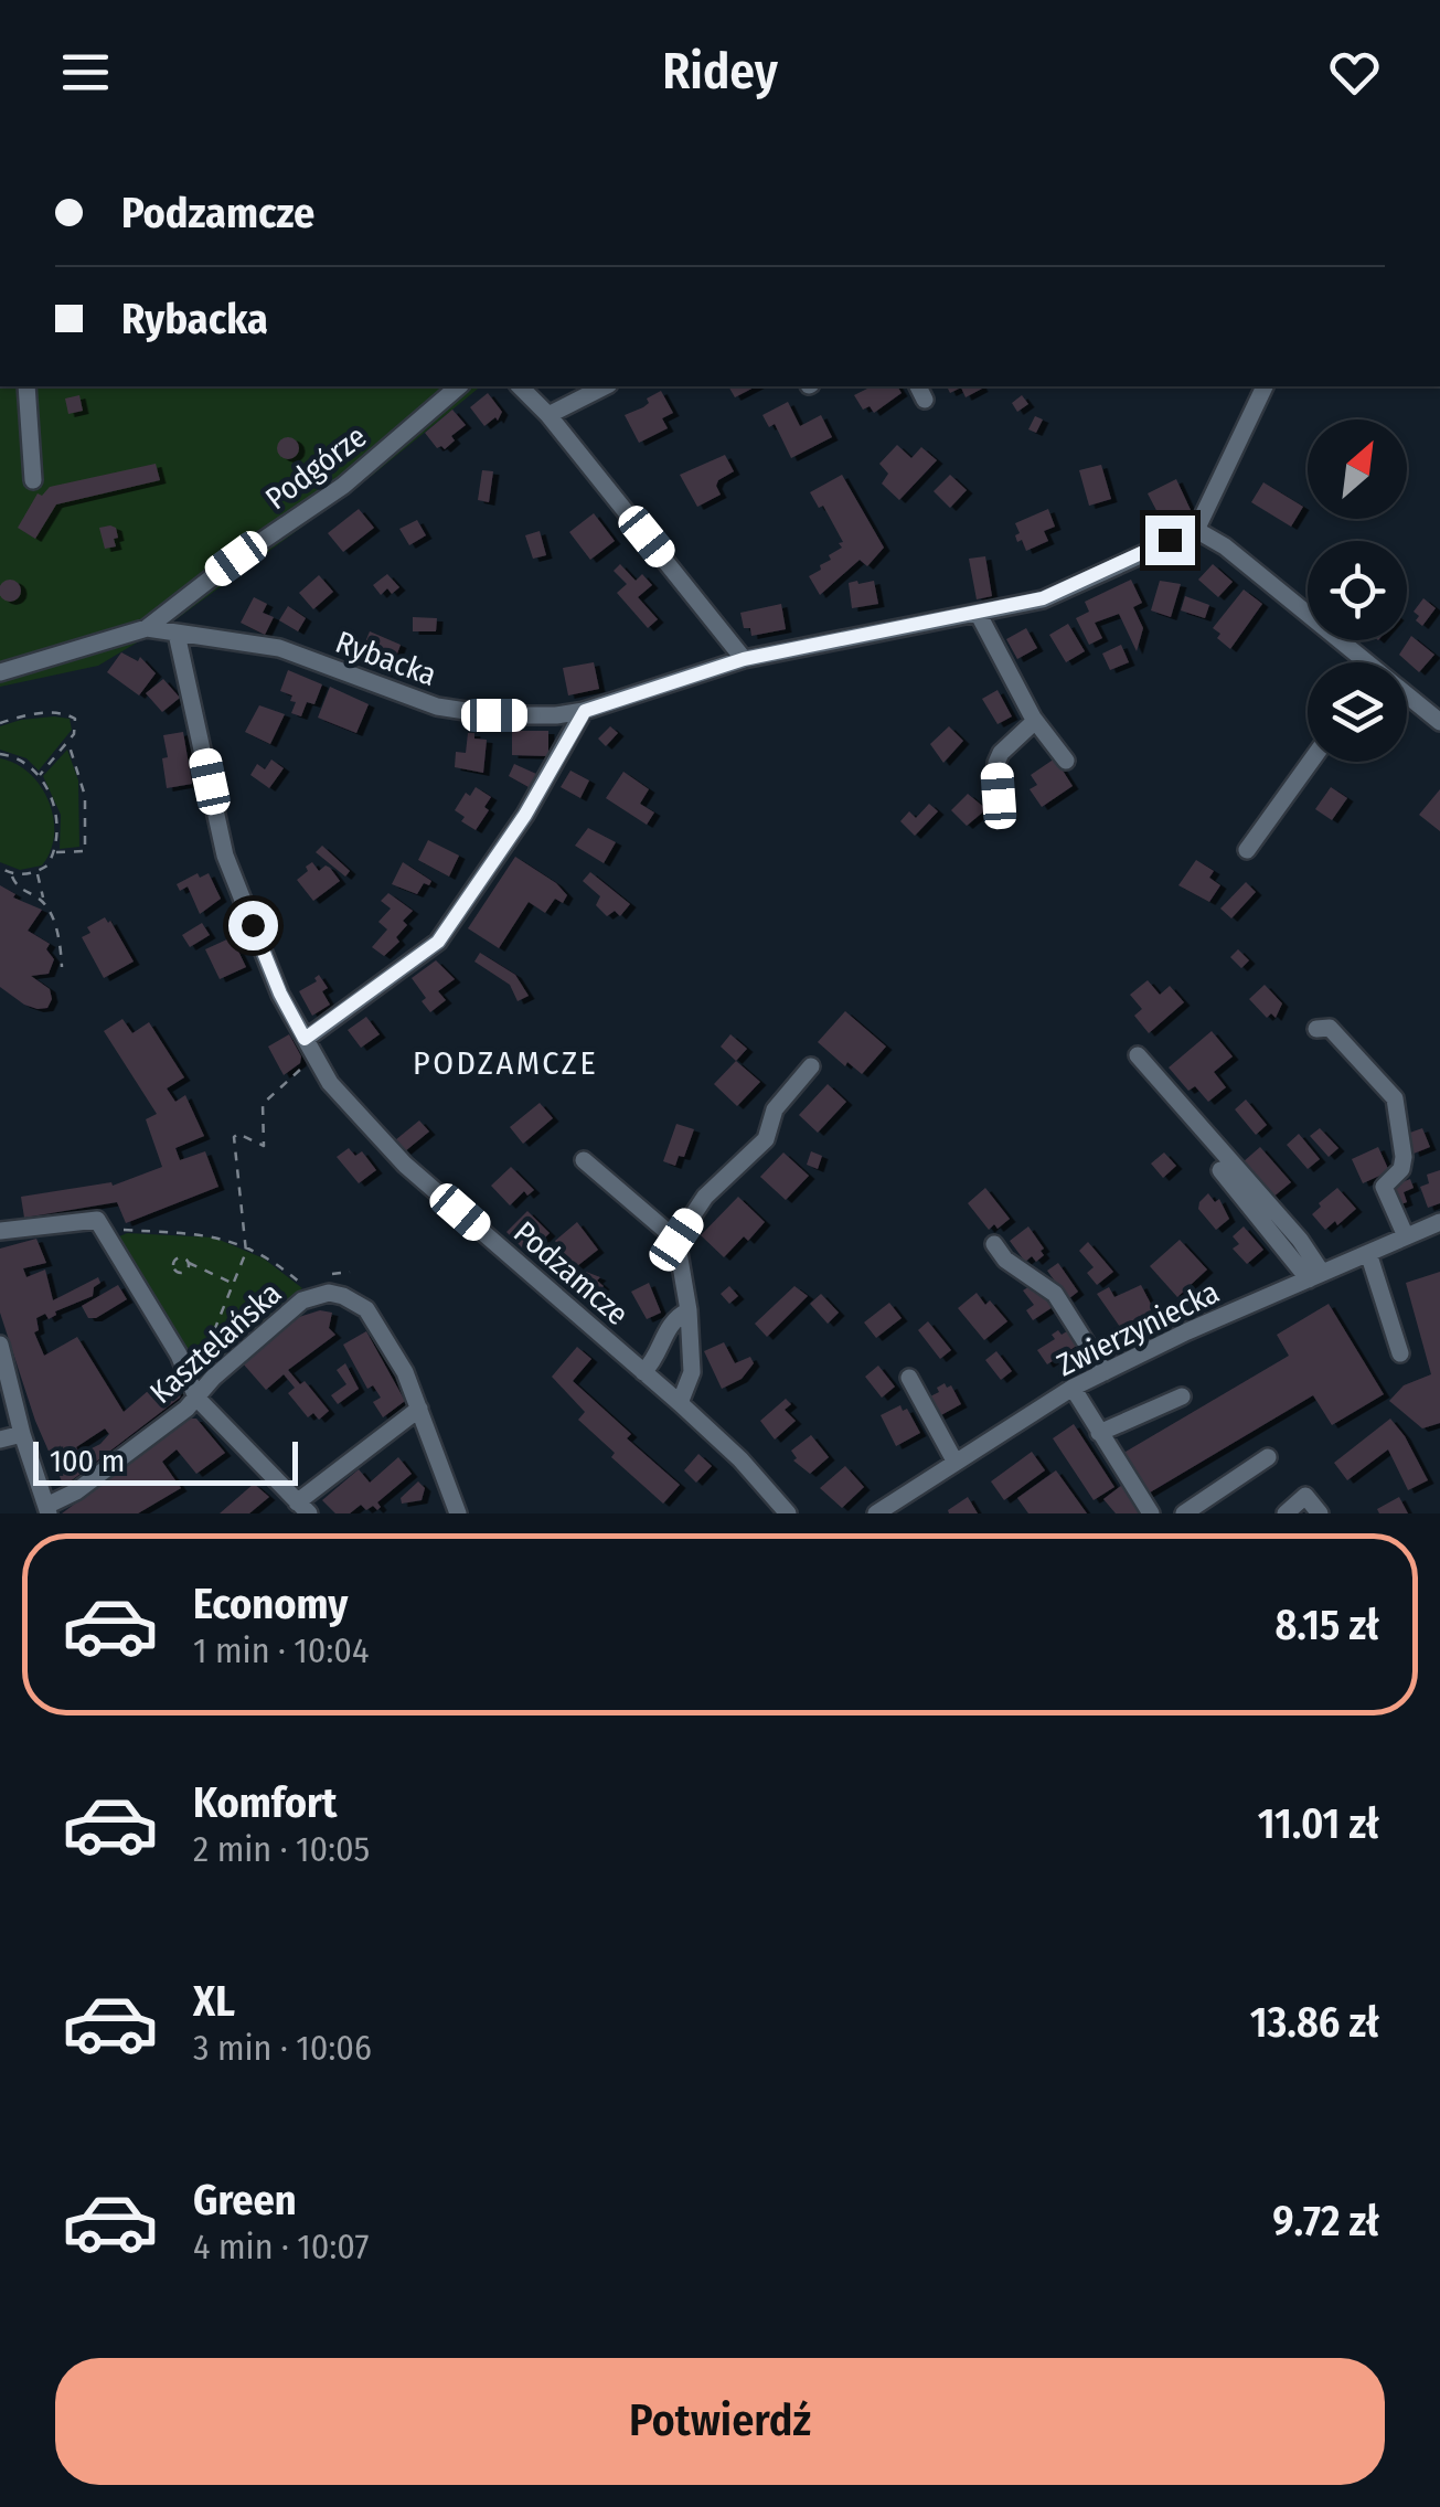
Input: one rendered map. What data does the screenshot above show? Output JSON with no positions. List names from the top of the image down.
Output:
{
  "streets": {
    "street": [
      "Podgórze",
      "Rybacka",
      "Podzamcze",
      "Zwierzyniecka",
      "Kasztelańska"
    ]
  },
  "crossings": [
    ["Podgórze", "Rybacka"],
    ["Rybacka", "Podzamcze"]
  ],
  "districts": ["PODZAMCZE"],
  "scale_bar": "100 m",
  "north": "top right",
  "page": {
    "header": "Ridey",
    "banner": ["Podzamcze", "Rybacka"],
    "scale": "100 m",
    "list": [
      {
        "name": "Economy",
        "note": "1 min · 10:04",
        "value": "8.15 zł"
      },
      {
        "name": "Komfort",
        "note": "2 min · 10:05",
        "value": "11.01 zł"
      },
      {
        "name": "XL",
        "note": "3 min · 10:06",
        "value": "13.86 zł"
      },
      {
        "name": "Green",
        "note": "4 min · 10:07",
        "value": "9.72 zł"
      }
    ],
    "buttons": "Potwierdź"
  }
}
